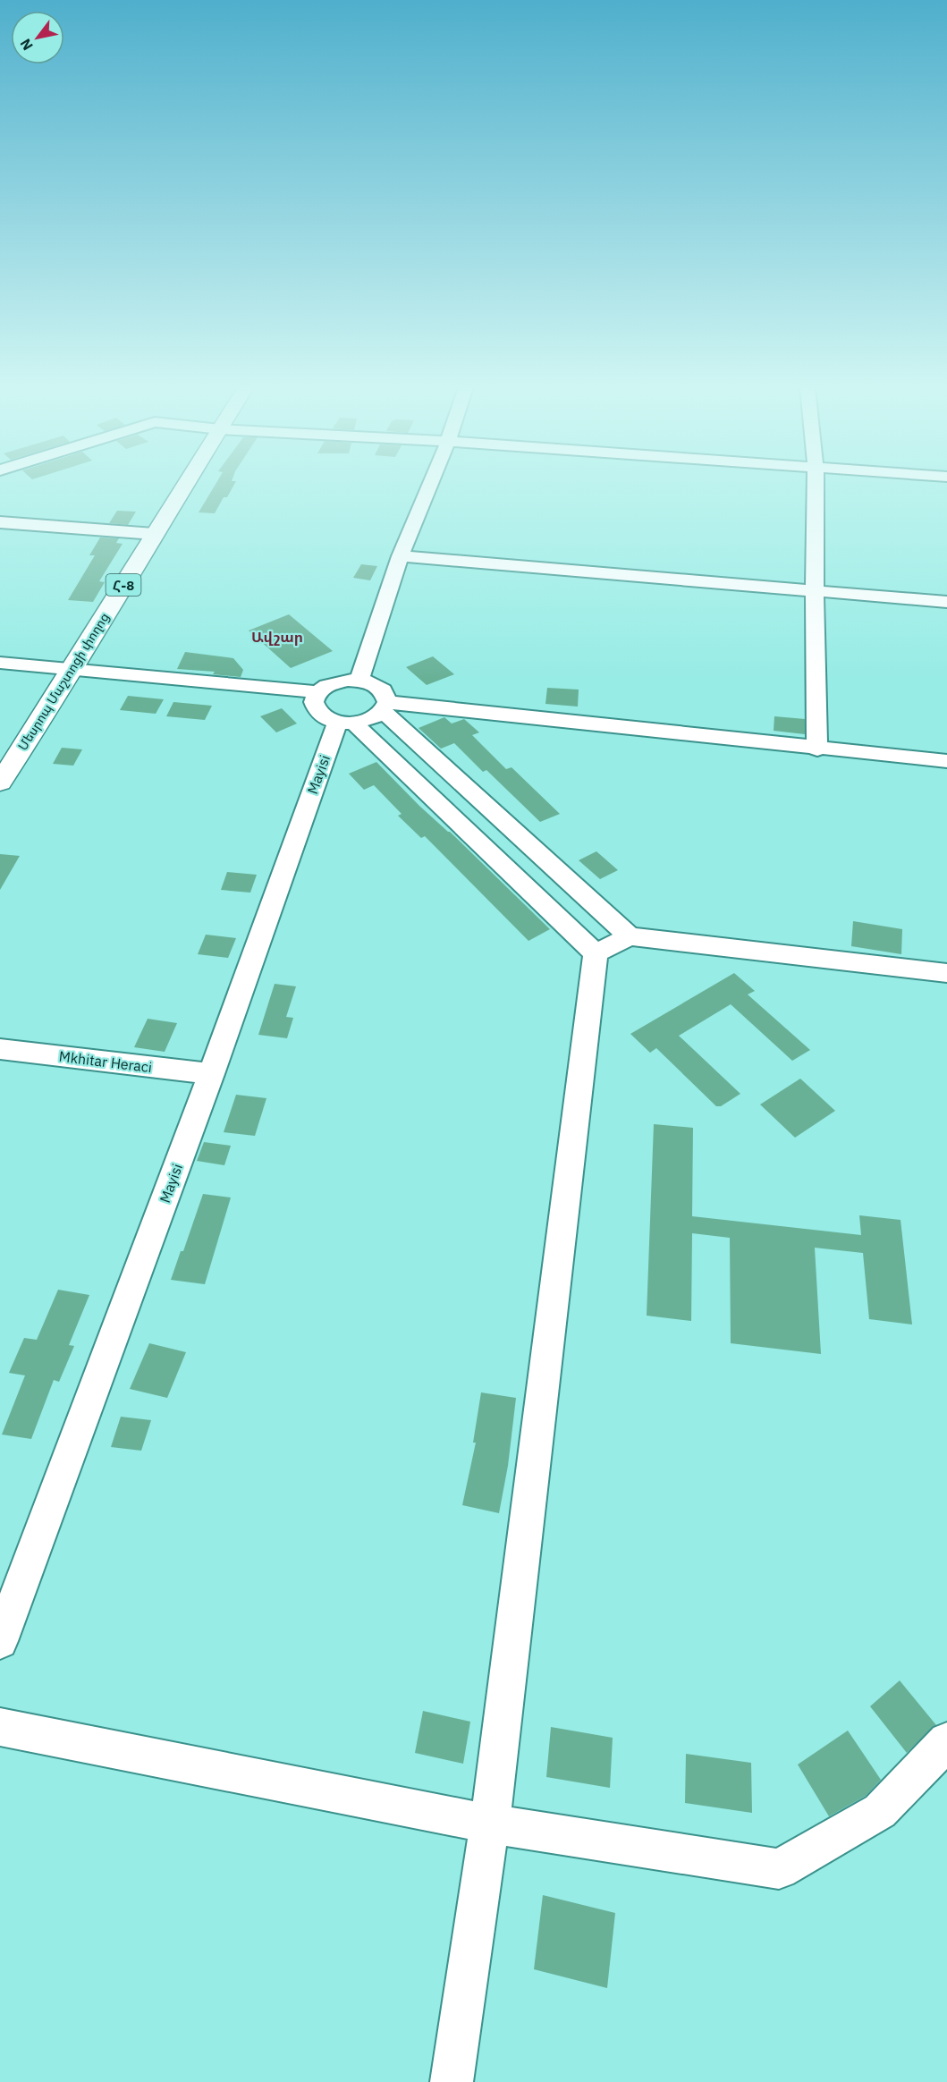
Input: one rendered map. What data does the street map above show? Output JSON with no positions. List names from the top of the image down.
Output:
{
  "streets": {
    "main road": ["Հ-8", "Մեսրոպ Մաշտոցի փողոց"],
    "street": ["Mayisi", "Mkhitar Heraci"]
  },
  "crossings": [
    ["Mayisi", "Mkhitar Heraci"]
  ],
  "districts": ["Ավշար"],
  "north": "bottom left"
}
